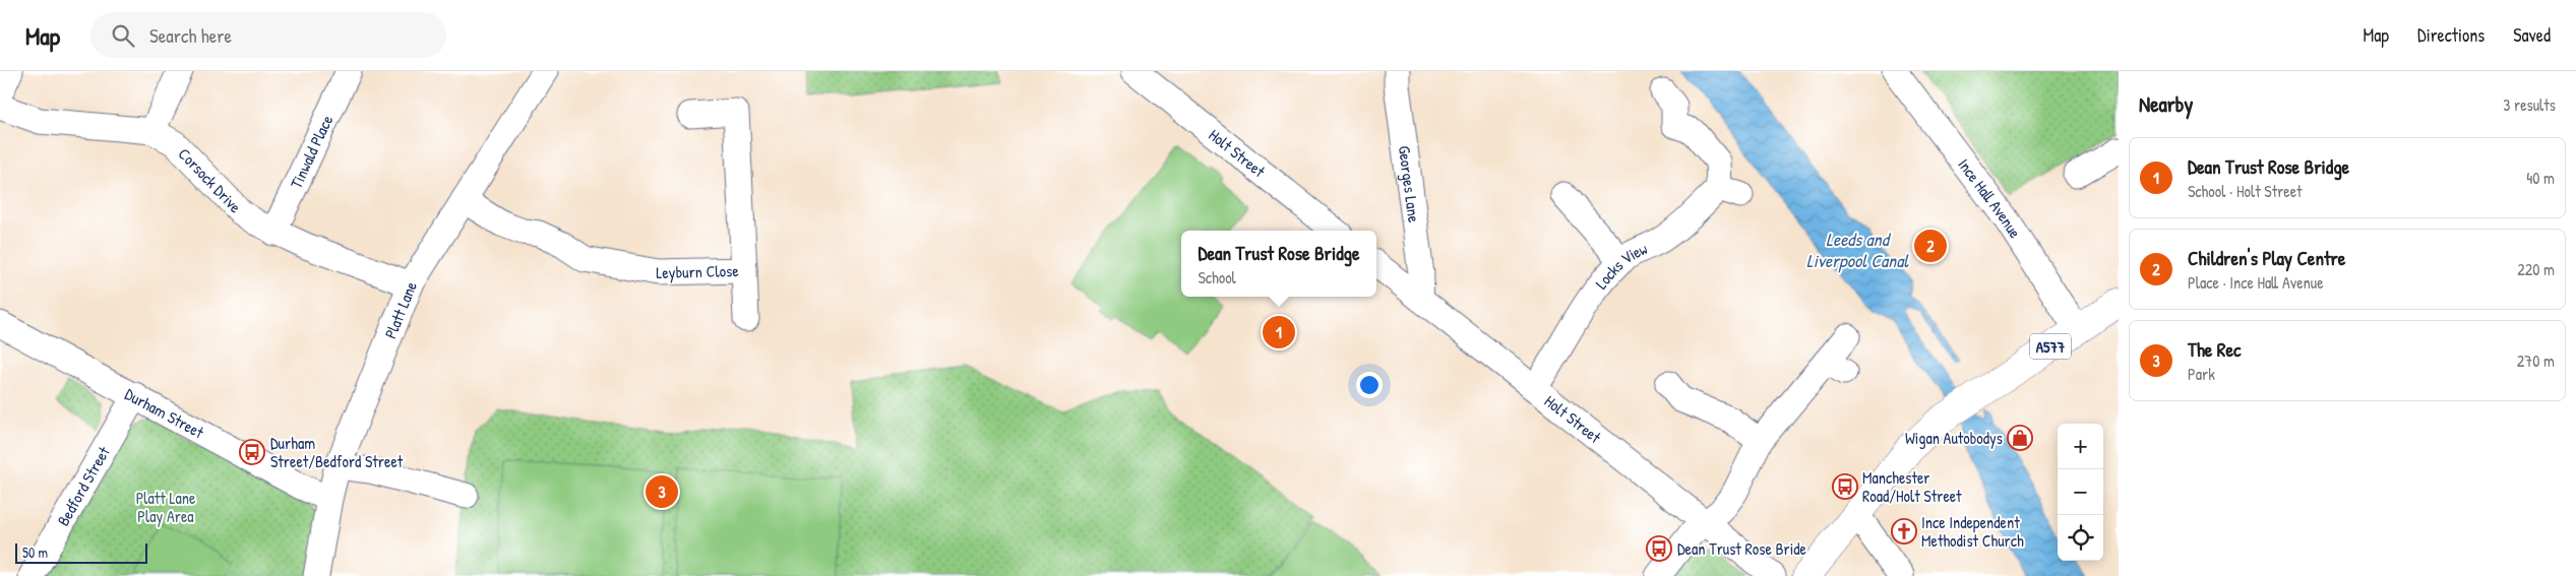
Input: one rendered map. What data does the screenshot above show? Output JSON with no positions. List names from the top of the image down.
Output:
{
  "streets": {
    "highway": ["A577"],
    "street": [
      "Tinwald Place",
      "Holt Street",
      "Corsock Drive",
      "Georges Lane",
      "Ince Hall Avenue",
      "Leyburn Close",
      "Locks View",
      "Platt Lane",
      "Durham Street",
      "Bedford Street"
    ]
  },
  "crossings": [
    ["Tinwald Place", "Corsock Drive"],
    ["Holt Street", "Georges Lane"],
    ["Holt Street", "Locks View"],
    ["Corsock Drive", "Platt Lane"],
    ["Ince Hall Avenue", "A577"],
    ["Leyburn Close", "Platt Lane"],
    ["Platt Lane", "Durham Street"],
    ["Durham Street", "Bedford Street"]
  ],
  "water": ["Leeds and Liverpool Canal"],
  "parks": ["Platt Lane Play Area"],
  "places": {
    "shop": ["Wigan Autobodys"],
    "bus stop": ["Durham Street/Bedford Street", "Manchester Road/Holt Street", "Dean Trust Rose Bride"],
    "church": ["Ince Independent Methodist Church"]
  },
  "scale_bar": "50 m",
  "page": {
    "header": "Map",
    "search": "Search here",
    "nav": ["Map", "Directions", "Saved"],
    "heading": ["Nearby", "3 results"],
    "list": [
      {
        "mark": "1",
        "name": "Dean Trust Rose Bridge",
        "note": "School · Holt Street",
        "value": "40 m"
      },
      {
        "mark": "2",
        "name": "Children's Play Centre",
        "note": "Place · Ince Hall Avenue",
        "value": "220 m"
      },
      {
        "mark": "3",
        "name": "The Rec",
        "note": "Park",
        "value": "270 m"
      }
    ],
    "pins": ["2", "1", "3"],
    "popup": ["Dean Trust Rose Bridge", "School"],
    "map_buttons": ["+", "−"],
    "scale": "50 m"
  }
}
